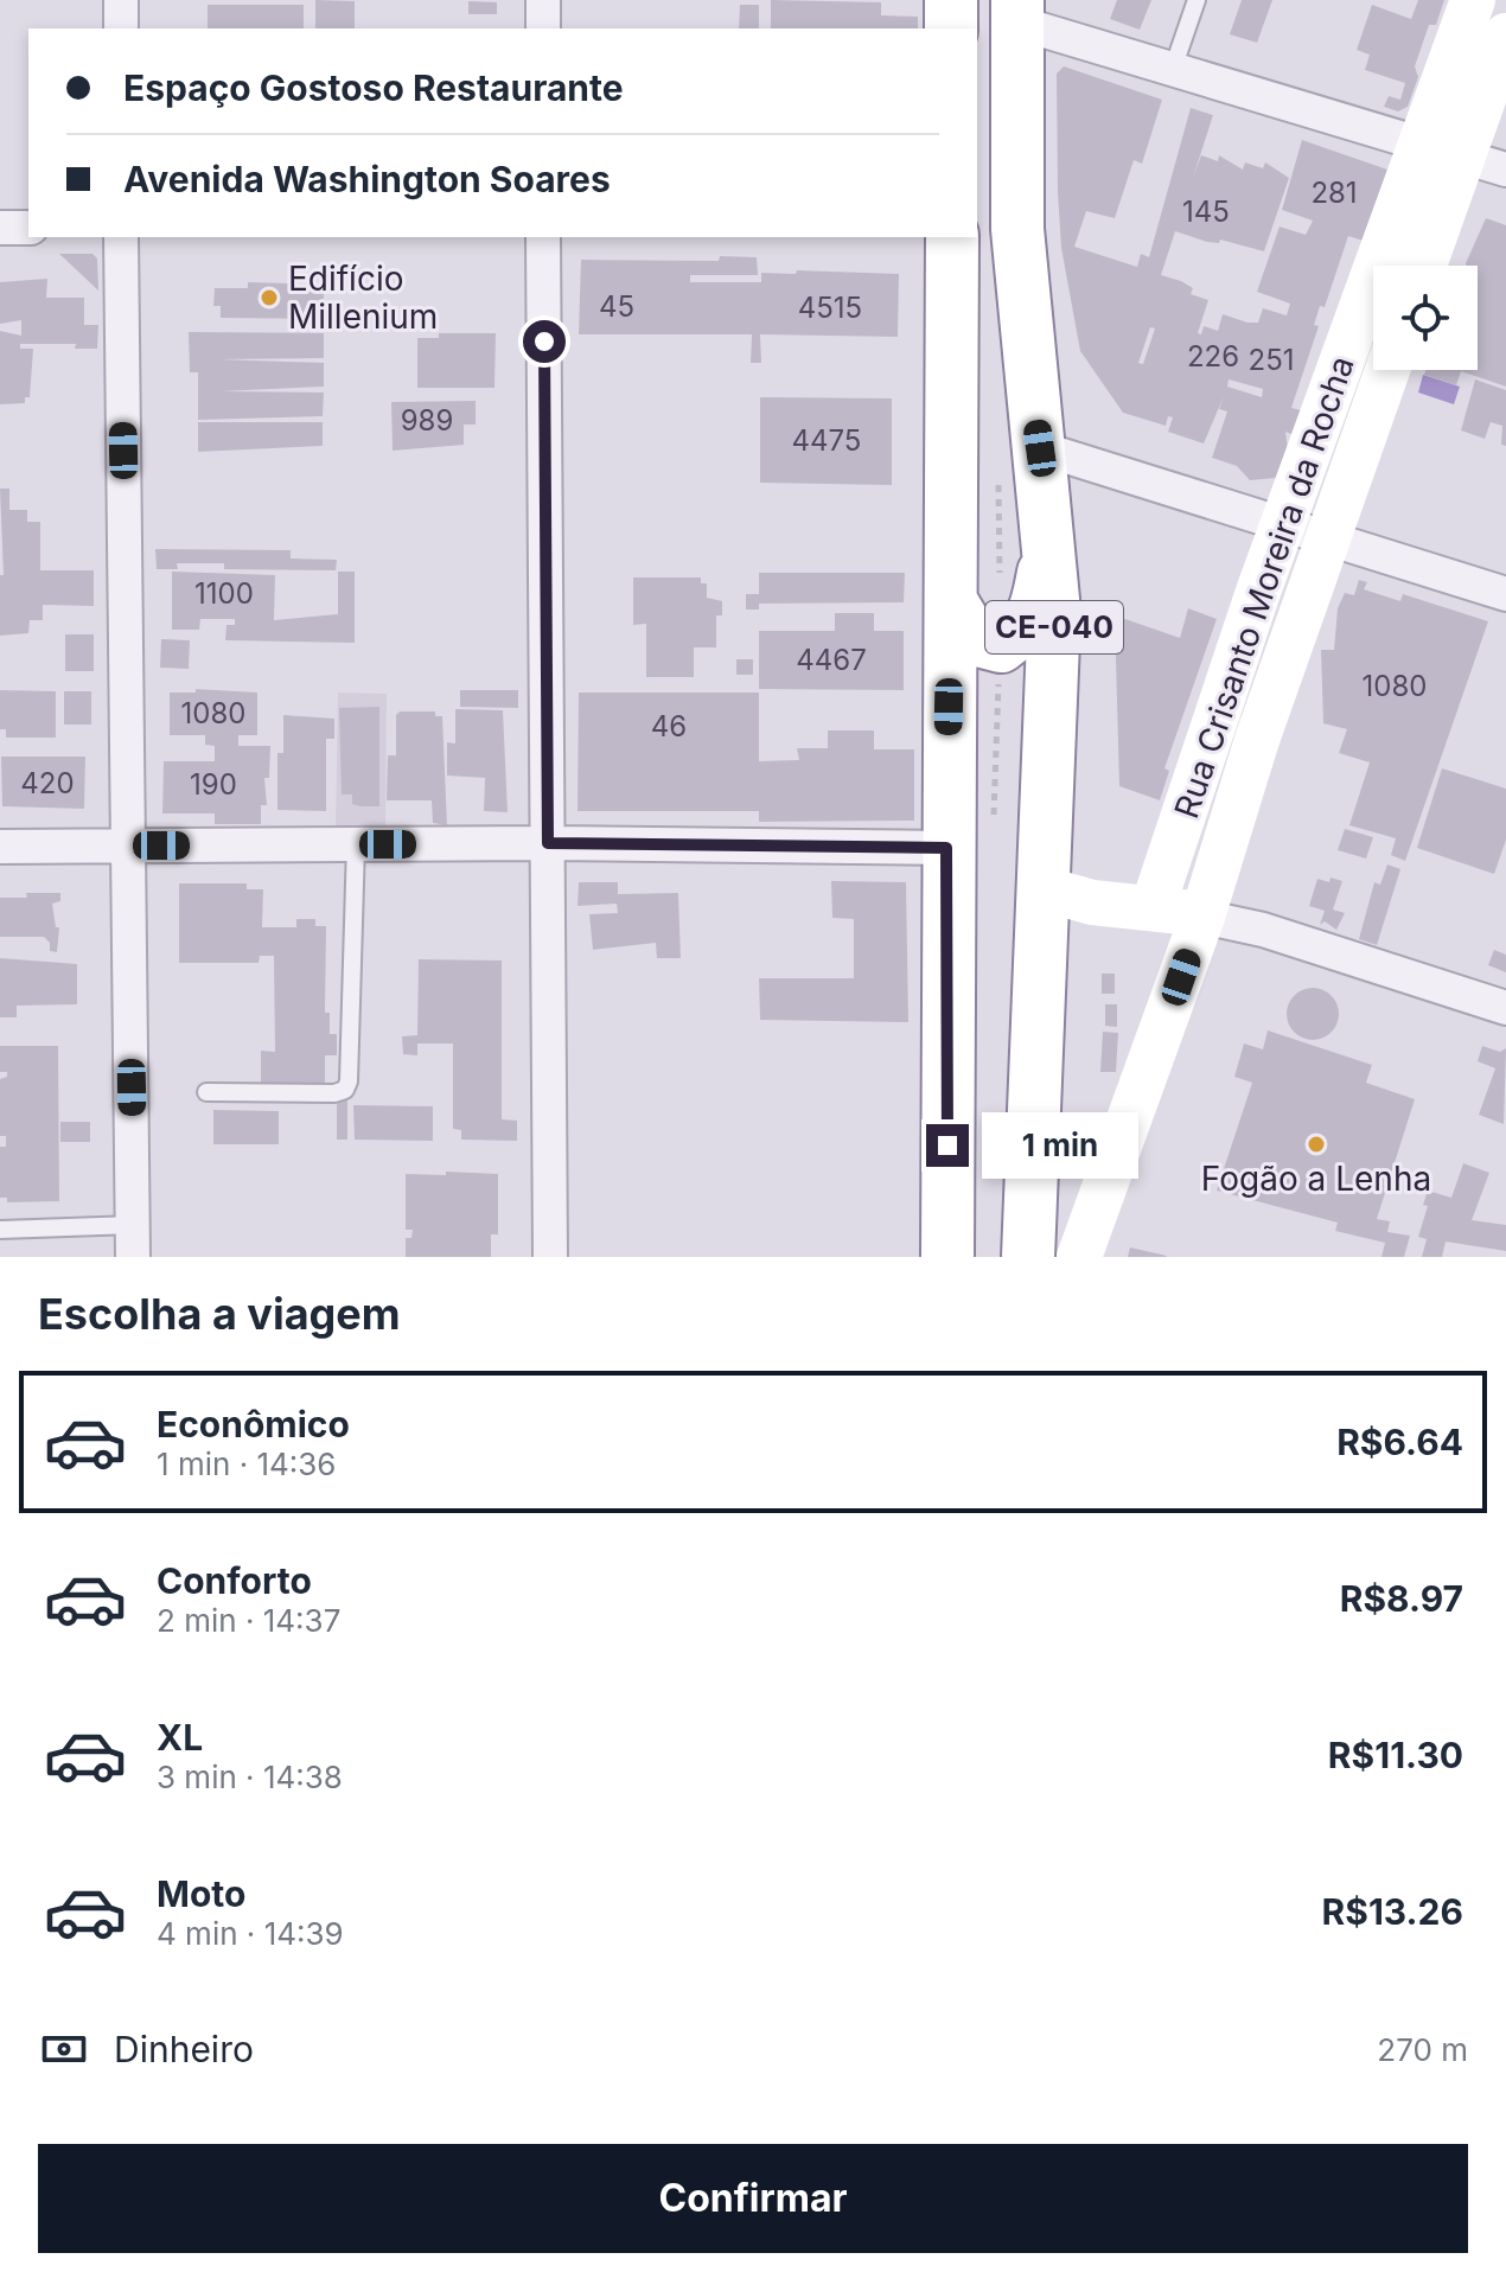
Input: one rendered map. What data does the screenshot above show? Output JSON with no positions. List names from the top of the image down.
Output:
{
  "streets": {
    "highway": ["CE-040"],
    "main road": ["Rua Crisanto Moreira da Rocha"]
  },
  "places": ["Edifício Millenium", "Fogão a Lenha"],
  "house_numbers": [
    "281",
    "145",
    "45",
    "4515",
    "226",
    "251",
    "989",
    "4475",
    "1100",
    "4467",
    "1080",
    "1080",
    "46",
    "420",
    "190"
  ],
  "page": {
    "banner": ["Espaço Gostoso Restaurante", "Avenida Washington Soares"],
    "bubble": "1 min",
    "heading": "Escolha a viagem",
    "list": [
      {
        "name": "Econômico",
        "note": "1 min · 14:36",
        "value": "R$6.64"
      },
      {
        "name": "Conforto",
        "note": "2 min · 14:37",
        "value": "R$8.97"
      },
      {
        "name": "XL",
        "note": "3 min · 14:38",
        "value": "R$11.30"
      },
      {
        "name": "Moto",
        "note": "4 min · 14:39",
        "value": "R$13.26"
      }
    ],
    "pay": ["Dinheiro", "270 m"],
    "buttons": "Confirmar"
  }
}
